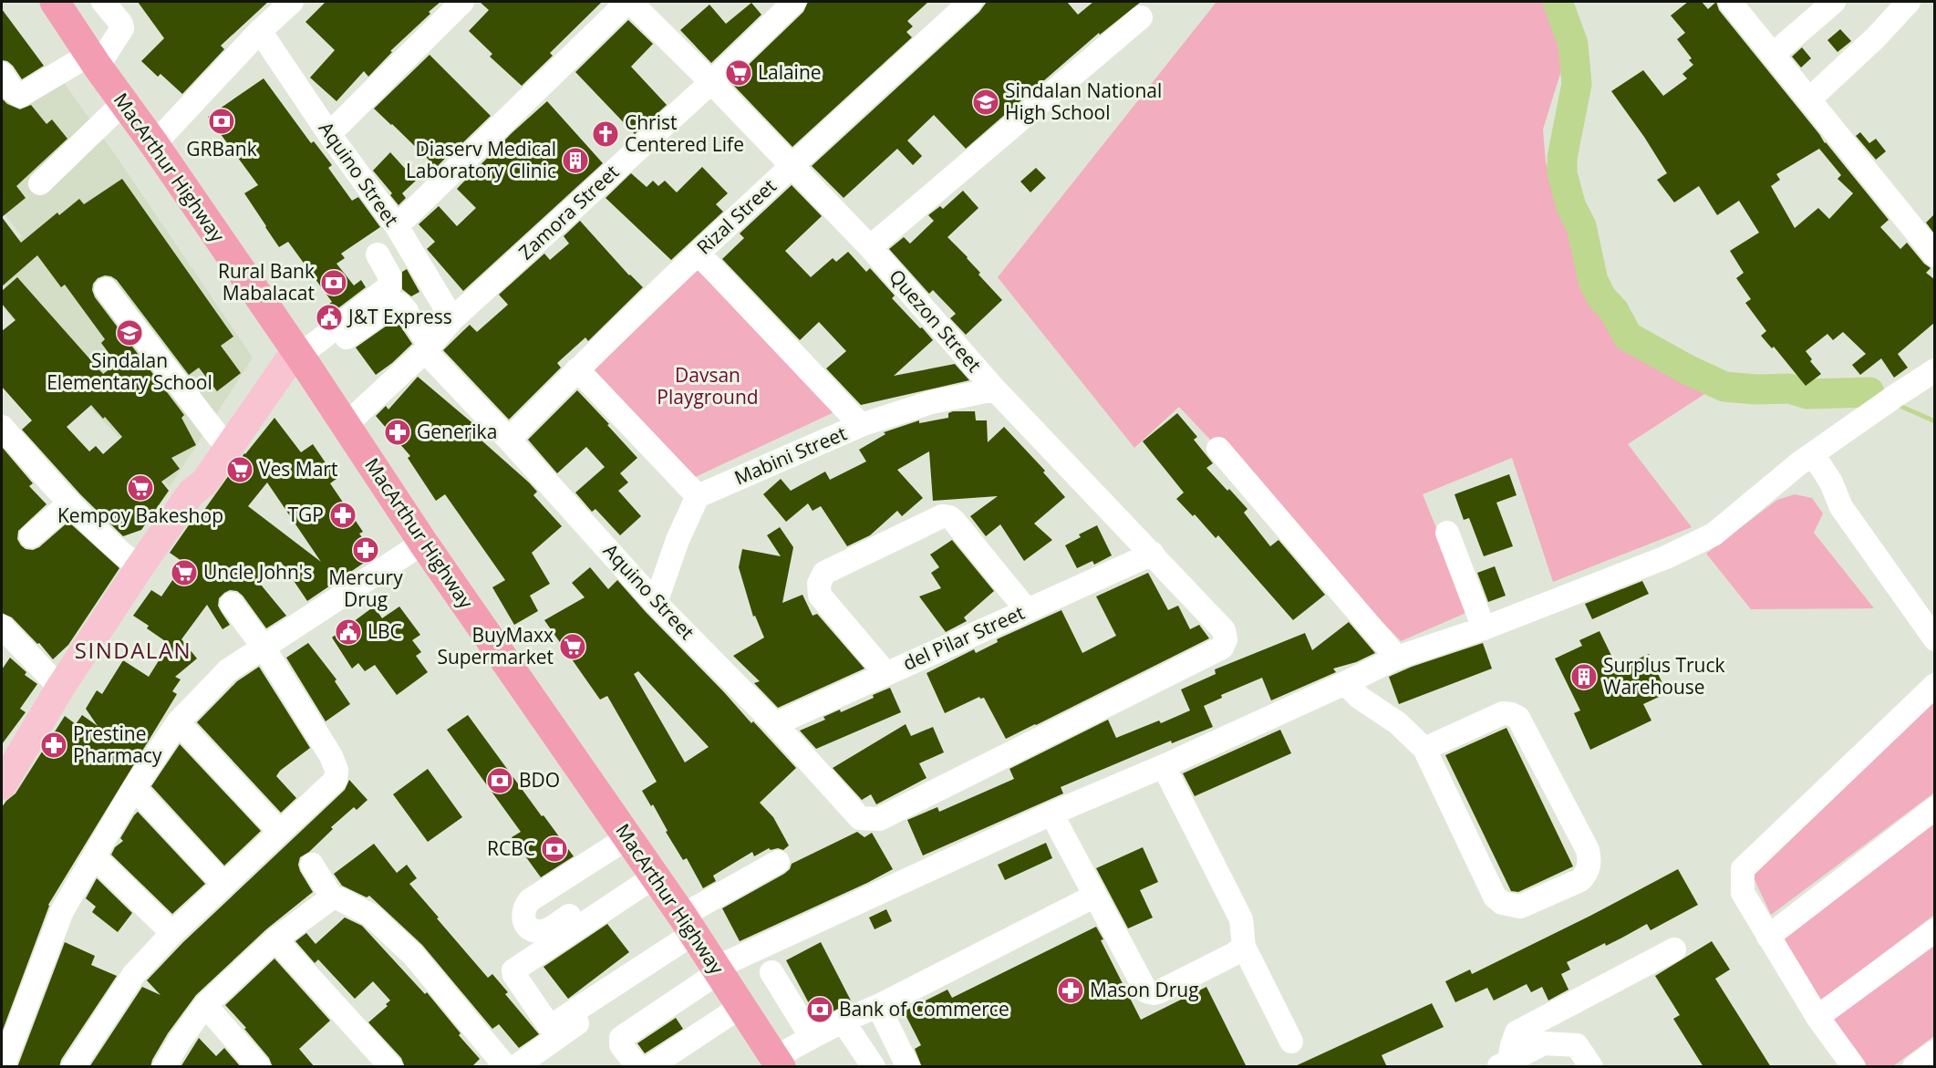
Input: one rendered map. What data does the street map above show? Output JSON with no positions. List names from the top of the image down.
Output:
{
  "streets": {
    "highway": ["MacArthur Highway"],
    "street": [
      "Aquino Street",
      "Zamora Street",
      "Rizal Street",
      "Quezon Street",
      "Mabini Street",
      "del Pilar Street"
    ]
  },
  "crossings": [
    ["MacArthur Highway", "Aquino Street"],
    ["MacArthur Highway", "Zamora Street"],
    ["Aquino Street", "Zamora Street"],
    ["Aquino Street", "Rizal Street"],
    ["Aquino Street", "Quezon Street"],
    ["Aquino Street", "del Pilar Street"],
    ["Zamora Street", "Quezon Street"],
    ["Rizal Street", "Quezon Street"],
    ["Quezon Street", "Mabini Street"],
    ["Quezon Street", "del Pilar Street"]
  ],
  "districts": ["SINDALAN"],
  "parks": ["Davsan Playground"],
  "places": {
    "supermarket": [
      "Lalaine",
      "Ves Mart",
      "Kempoy Bakeshop",
      "Uncle John's",
      "BuyMaxx Supermarket"
    ],
    "school or university": ["Sindalan National High School", "Sindalan Elementary School"],
    "bank": [
      "GRBank",
      "Rural Bank Mabalacat",
      "BDO",
      "RCBC",
      "Bank of Commerce"
    ],
    "church": ["Christ Centered Life"],
    "building": ["Diaserv Medical Laboratory Clinic", "Surplus Truck Warehouse"],
    "public building": ["J&T Express", "LBC"],
    "pharmacy": [
      "Generika",
      "TGP",
      "Mercury Drug",
      "Prestine Pharmacy",
      "Mason Drug"
    ]
  }
}
